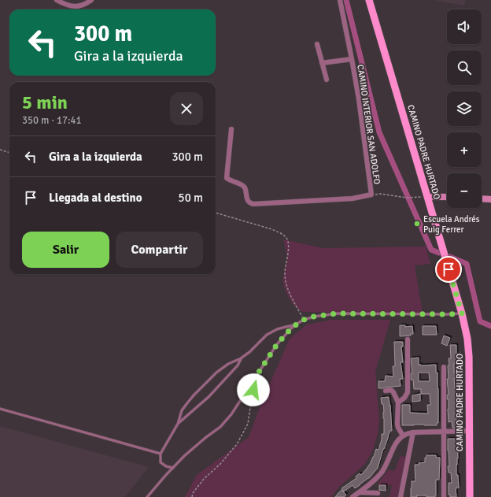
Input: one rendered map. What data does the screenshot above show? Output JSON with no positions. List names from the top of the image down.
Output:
{
  "streets": {
    "main road": ["CAMINO PADRE HURTADO"],
    "street": ["CAMINO INTERIOR SAN ADOLFO"]
  },
  "places": ["Escuela Andrés Puig Ferrer"],
  "page": {
    "map_buttons": ["+", "−"],
    "turn": ["300 m", "Gira a la izquierda"],
    "heading": ["5 min", "350 m · 17:41"],
    "list": [
      {
        "name": "Gira a la izquierda",
        "value": "300 m"
      },
      {
        "name": "Llegada al destino",
        "value": "50 m"
      }
    ],
    "buttons": ["Salir", "Compartir"]
  }
}
